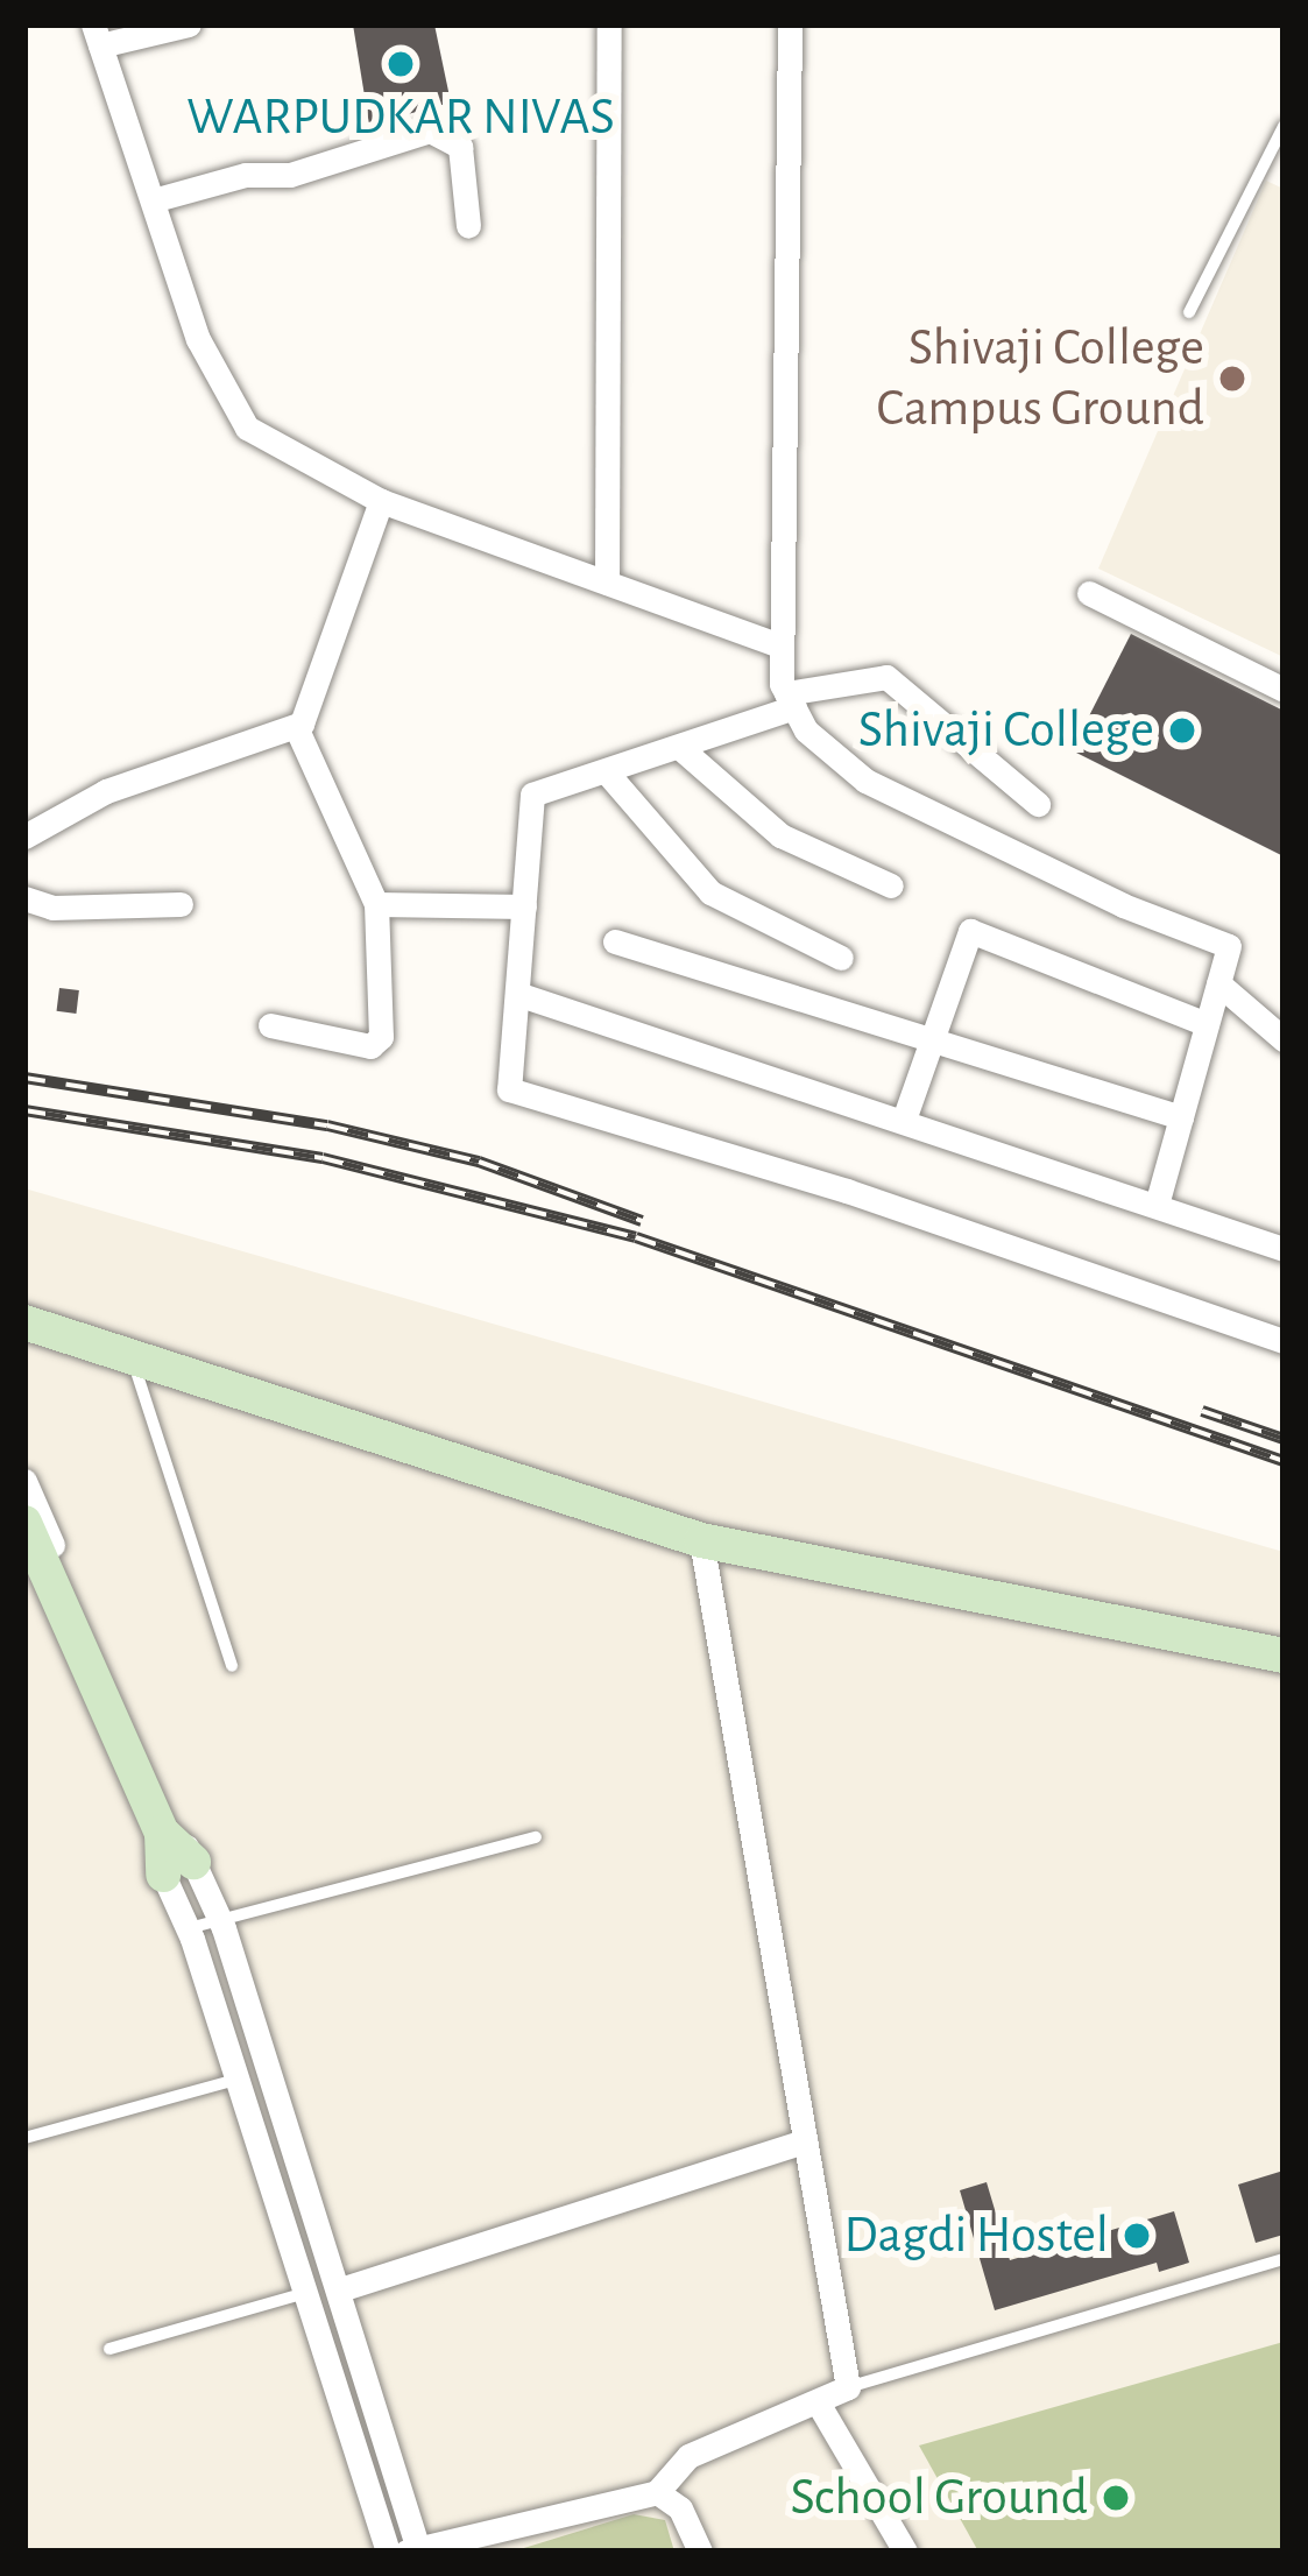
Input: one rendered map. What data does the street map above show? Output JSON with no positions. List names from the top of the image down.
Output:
{
  "places": [
    "WARPUDKAR NIVAS",
    "Shivaji College Campus Ground",
    "Shivaji College",
    "Dagdi Hostel",
    "School Ground"
  ]
}
